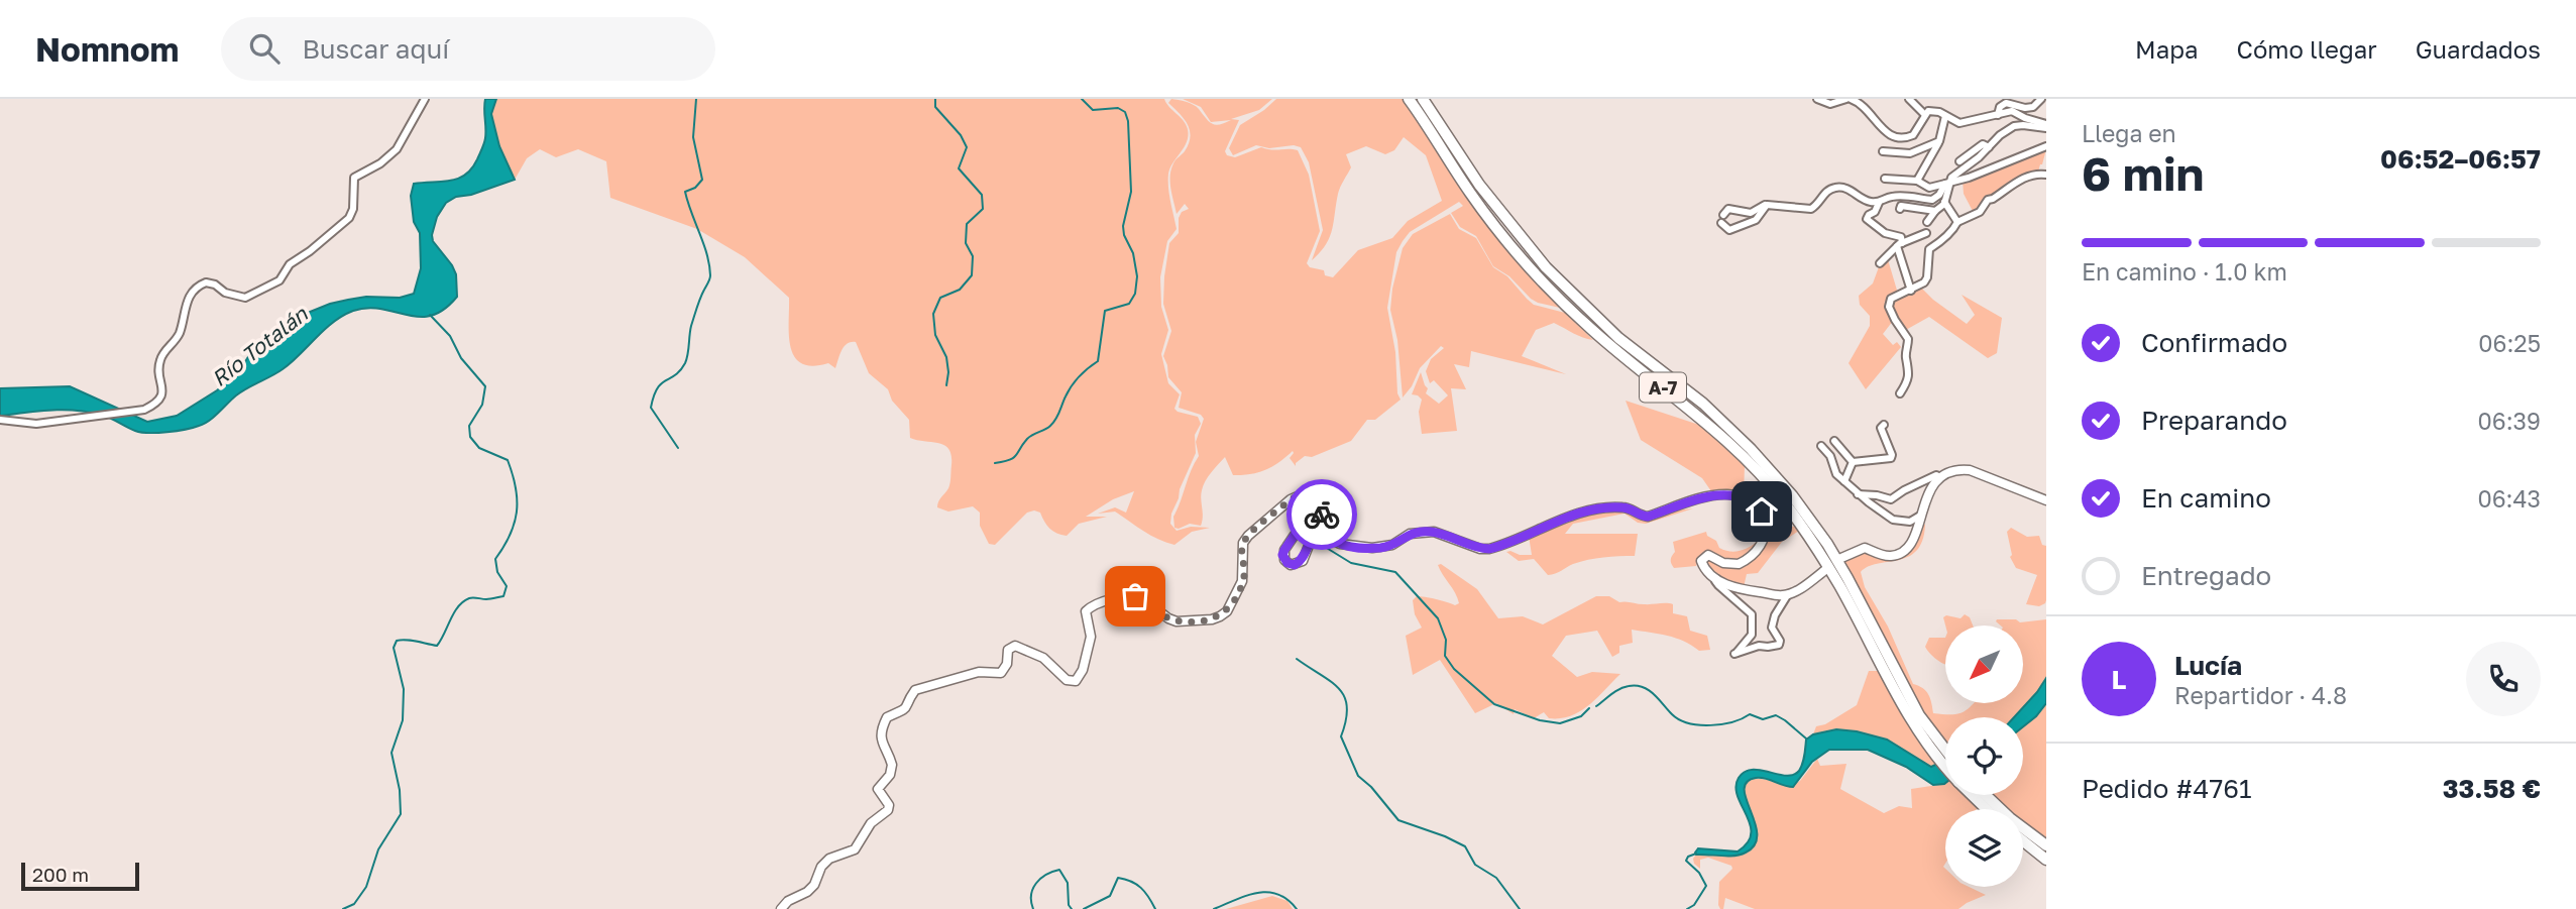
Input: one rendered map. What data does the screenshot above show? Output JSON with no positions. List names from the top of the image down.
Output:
{
  "streets": {
    "highway": ["A-7"]
  },
  "water": ["Río Totalán"],
  "scale_bar": "200 m",
  "north": "bottom left",
  "page": {
    "header": "Nomnom",
    "search": "Buscar aquí",
    "nav": ["Mapa", "Cómo llegar", "Guardados"],
    "heading": ["6 min", "Llega en", "06:52–06:57"],
    "panel": [
      "Lucía",
      "Repartidor · 4.8",
      "Pedido #4761",
      "33.58 €"
    ],
    "bar": "En camino · 1.0 km",
    "list": [
      ["Confirmado", "06:25"],
      ["Preparando", "06:39"],
      ["En camino", "06:43"],
      "Entregado"
    ],
    "round": "L",
    "scale": "200 m"
  }
}
